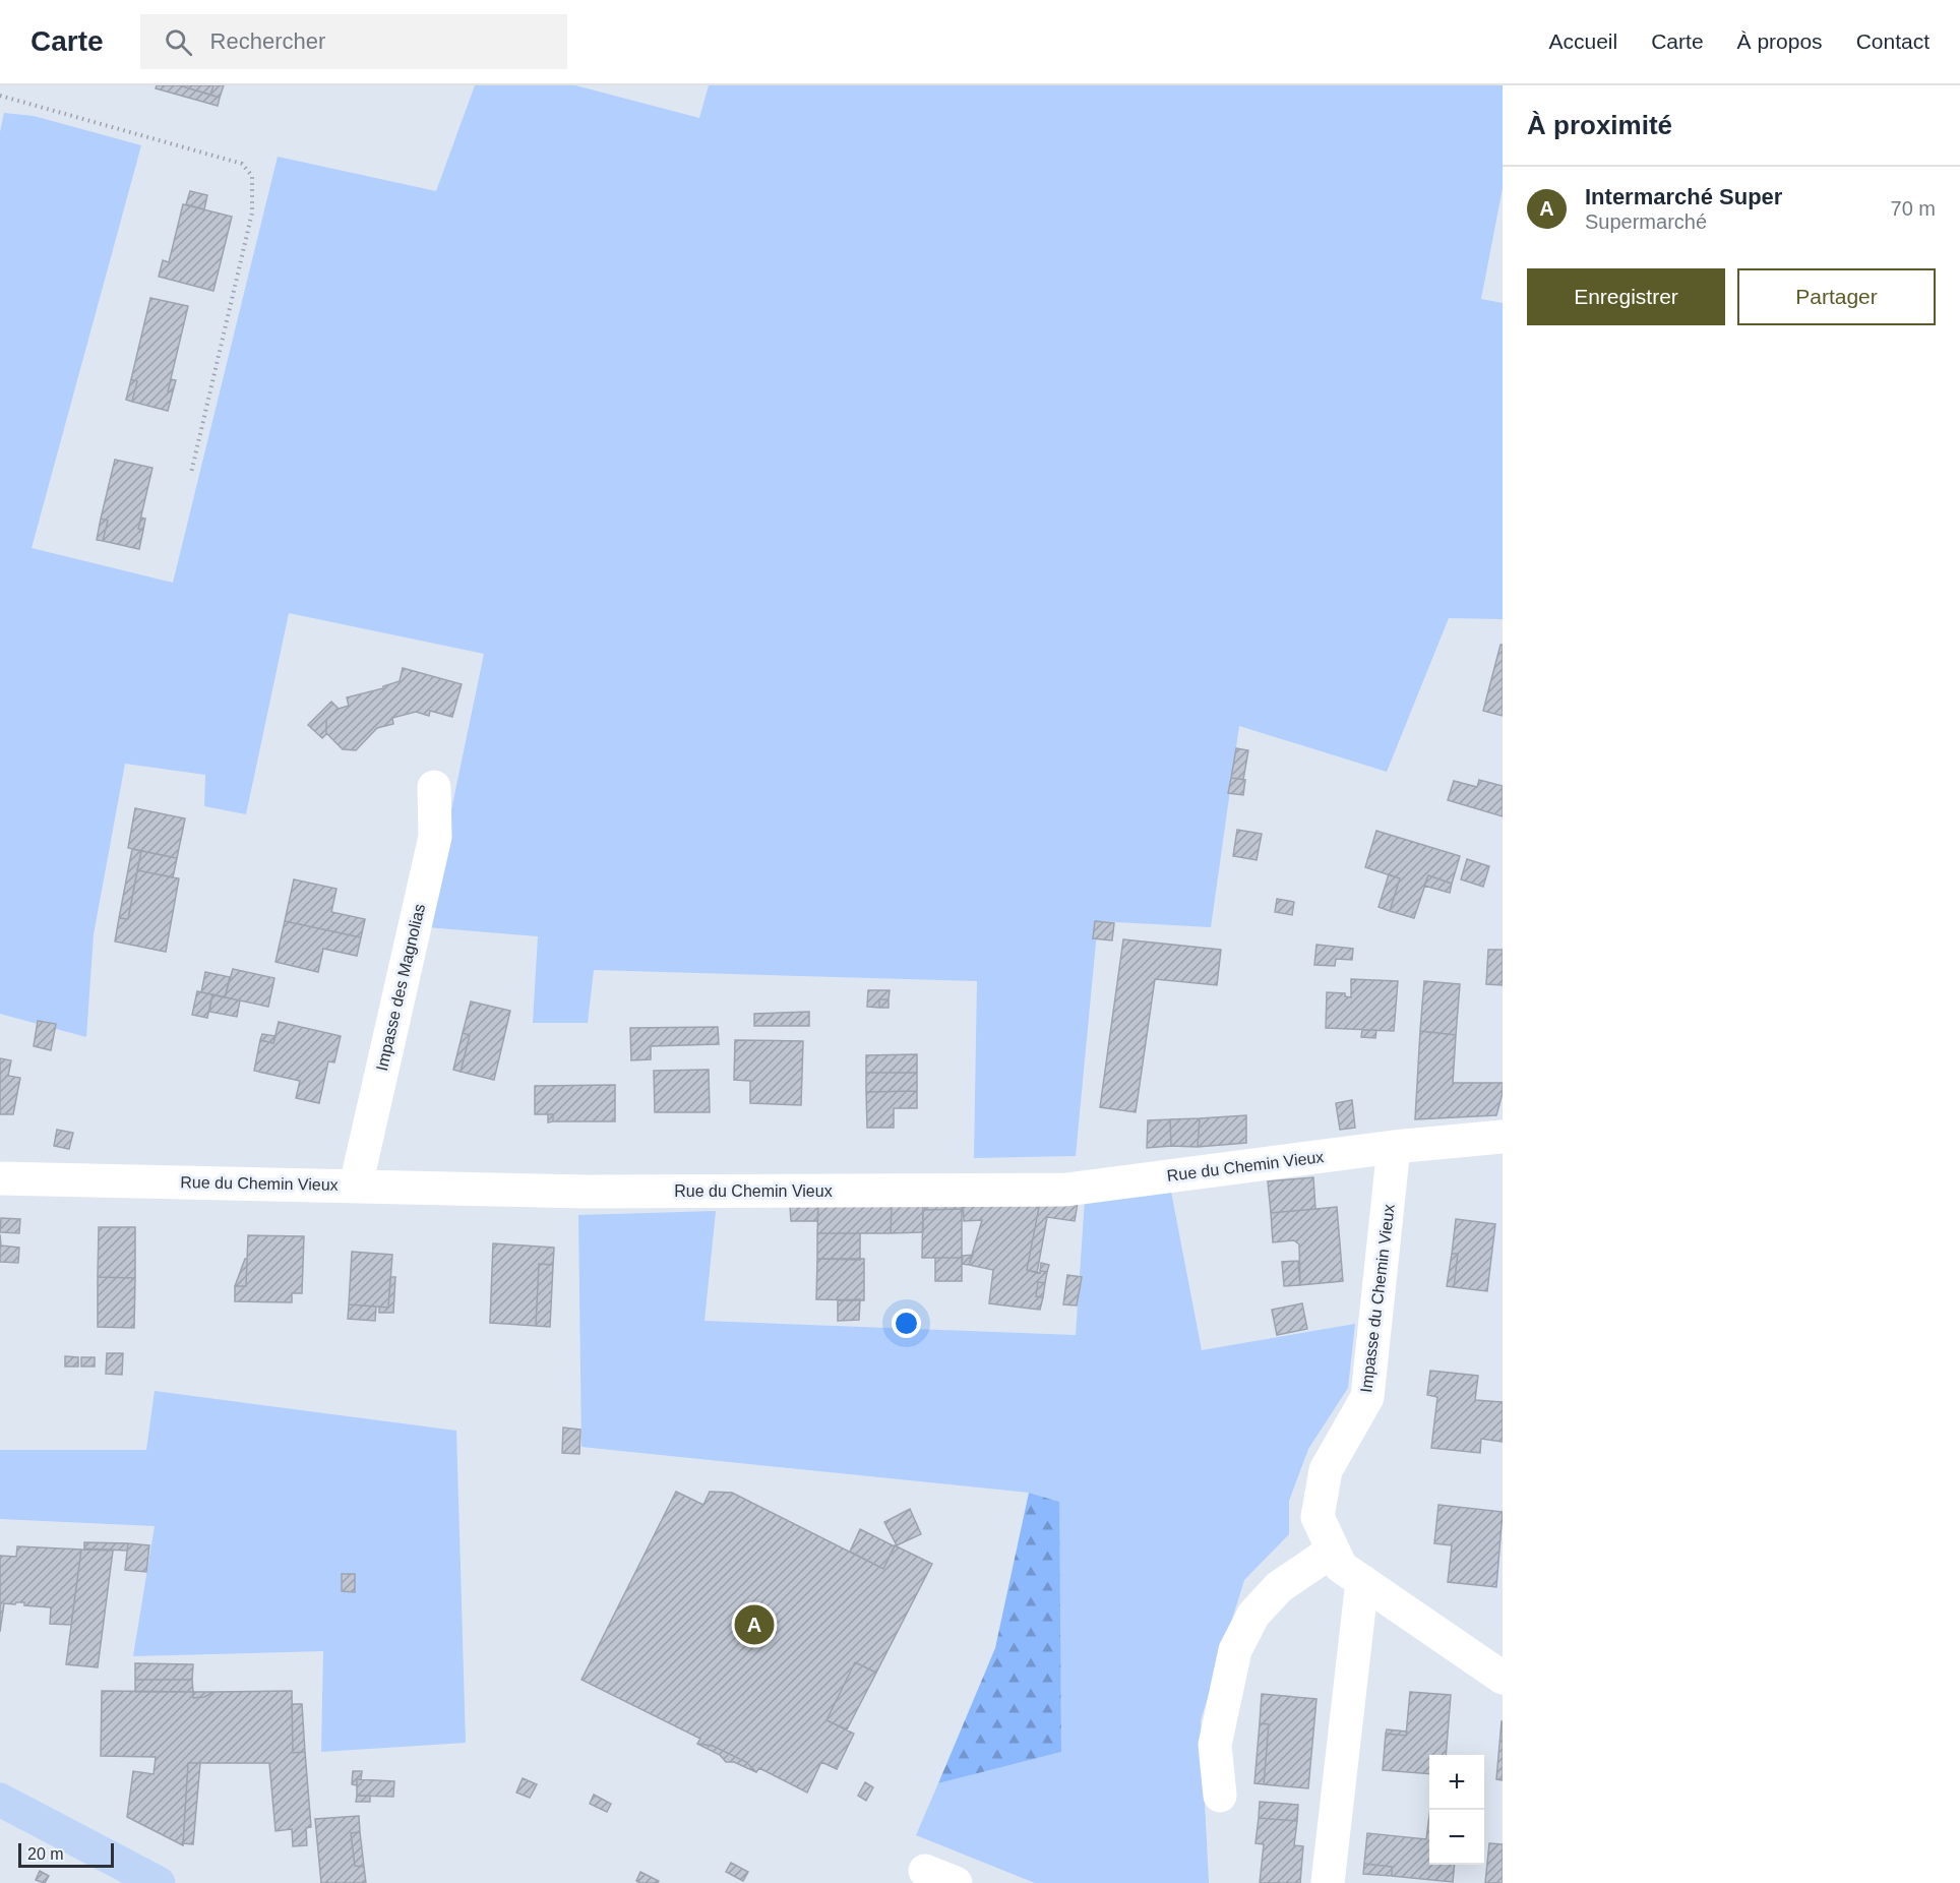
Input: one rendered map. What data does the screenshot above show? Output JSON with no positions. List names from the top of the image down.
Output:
{
  "streets": {
    "street": ["Impasse des Magnolias", "Rue du Chemin Vieux", "Impasse du Chemin Vieux"]
  },
  "crossings": [
    ["Impasse des Magnolias", "Rue du Chemin Vieux"],
    ["Rue du Chemin Vieux", "Impasse du Chemin Vieux"]
  ],
  "scale_bar": "20 m",
  "page": {
    "header": "Carte",
    "search": "Rechercher",
    "nav": [
      "Accueil",
      "Carte",
      "À propos",
      "Contact"
    ],
    "heading": "À proximité",
    "list": [
      {
        "mark": "A",
        "name": "Intermarché Super",
        "note": "Supermarché",
        "value": "70 m"
      }
    ],
    "buttons": ["Enregistrer", "Partager"],
    "pins": "A",
    "map_buttons": ["+", "−"],
    "scale": "20 m"
  }
}
